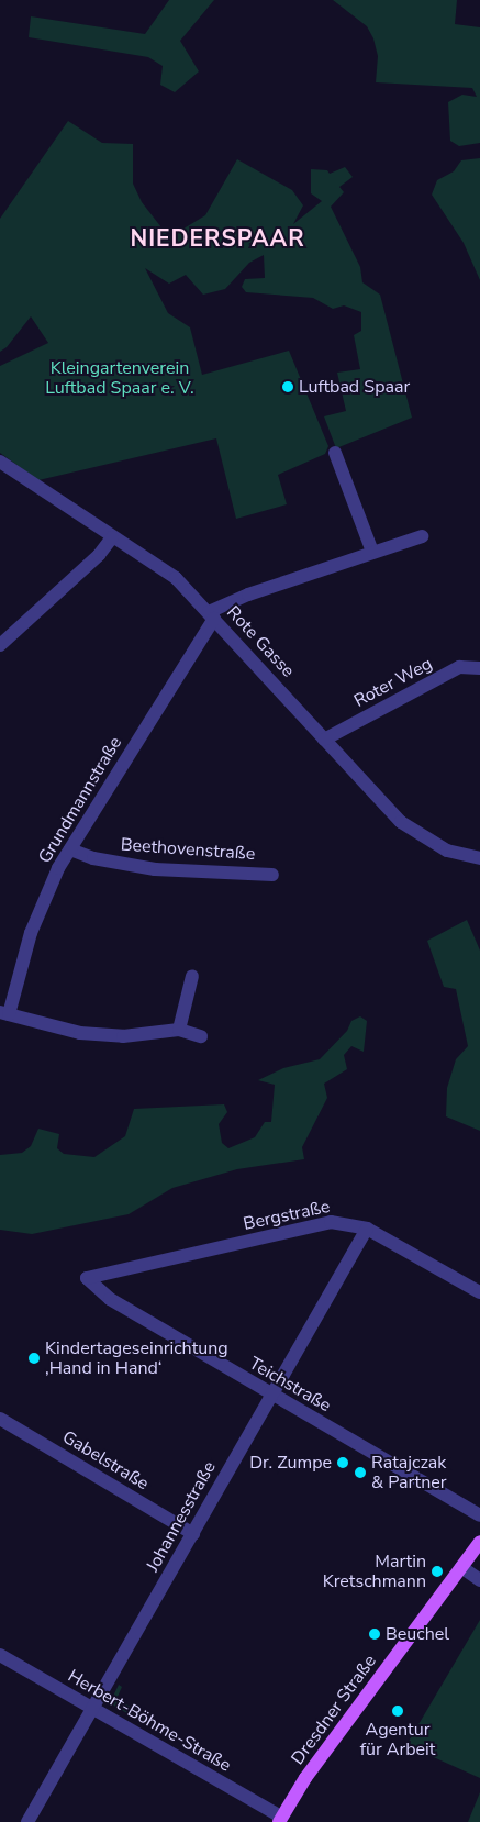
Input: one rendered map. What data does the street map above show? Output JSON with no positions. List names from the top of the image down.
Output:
{
  "streets": {
    "main road": ["Dresdner Straße"],
    "street": [
      "Rote Gasse",
      "Roter Weg",
      "Grundmannstraße",
      "Beethovenstraße",
      "Bergstraße",
      "Teichstraße",
      "Gabelstraße",
      "Johannesstraße",
      "Herbert-Böhme-Straße"
    ]
  },
  "crossings": [
    ["Rote Gasse", "Roter Weg"],
    ["Rote Gasse", "Grundmannstraße"],
    ["Grundmannstraße", "Beethovenstraße"],
    ["Bergstraße", "Teichstraße"],
    ["Bergstraße", "Johannesstraße"],
    ["Teichstraße", "Johannesstraße"],
    ["Gabelstraße", "Johannesstraße"],
    ["Johannesstraße", "Herbert-Böhme-Straße"],
    ["Dresdner Straße", "Herbert-Böhme-Straße"]
  ],
  "districts": ["NIEDERSPAAR"],
  "parks": ["Kleingartenverein Luftbad Spaar e. V."],
  "places": [
    "Luftbad Spaar",
    "Kindertageseinrichtung ‚Hand in Hand‘",
    "Dr. Zumpe",
    "Ratajczak & Partner",
    "Martin Kretschmann",
    "Beuchel",
    "Agentur für Arbeit"
  ]
}
